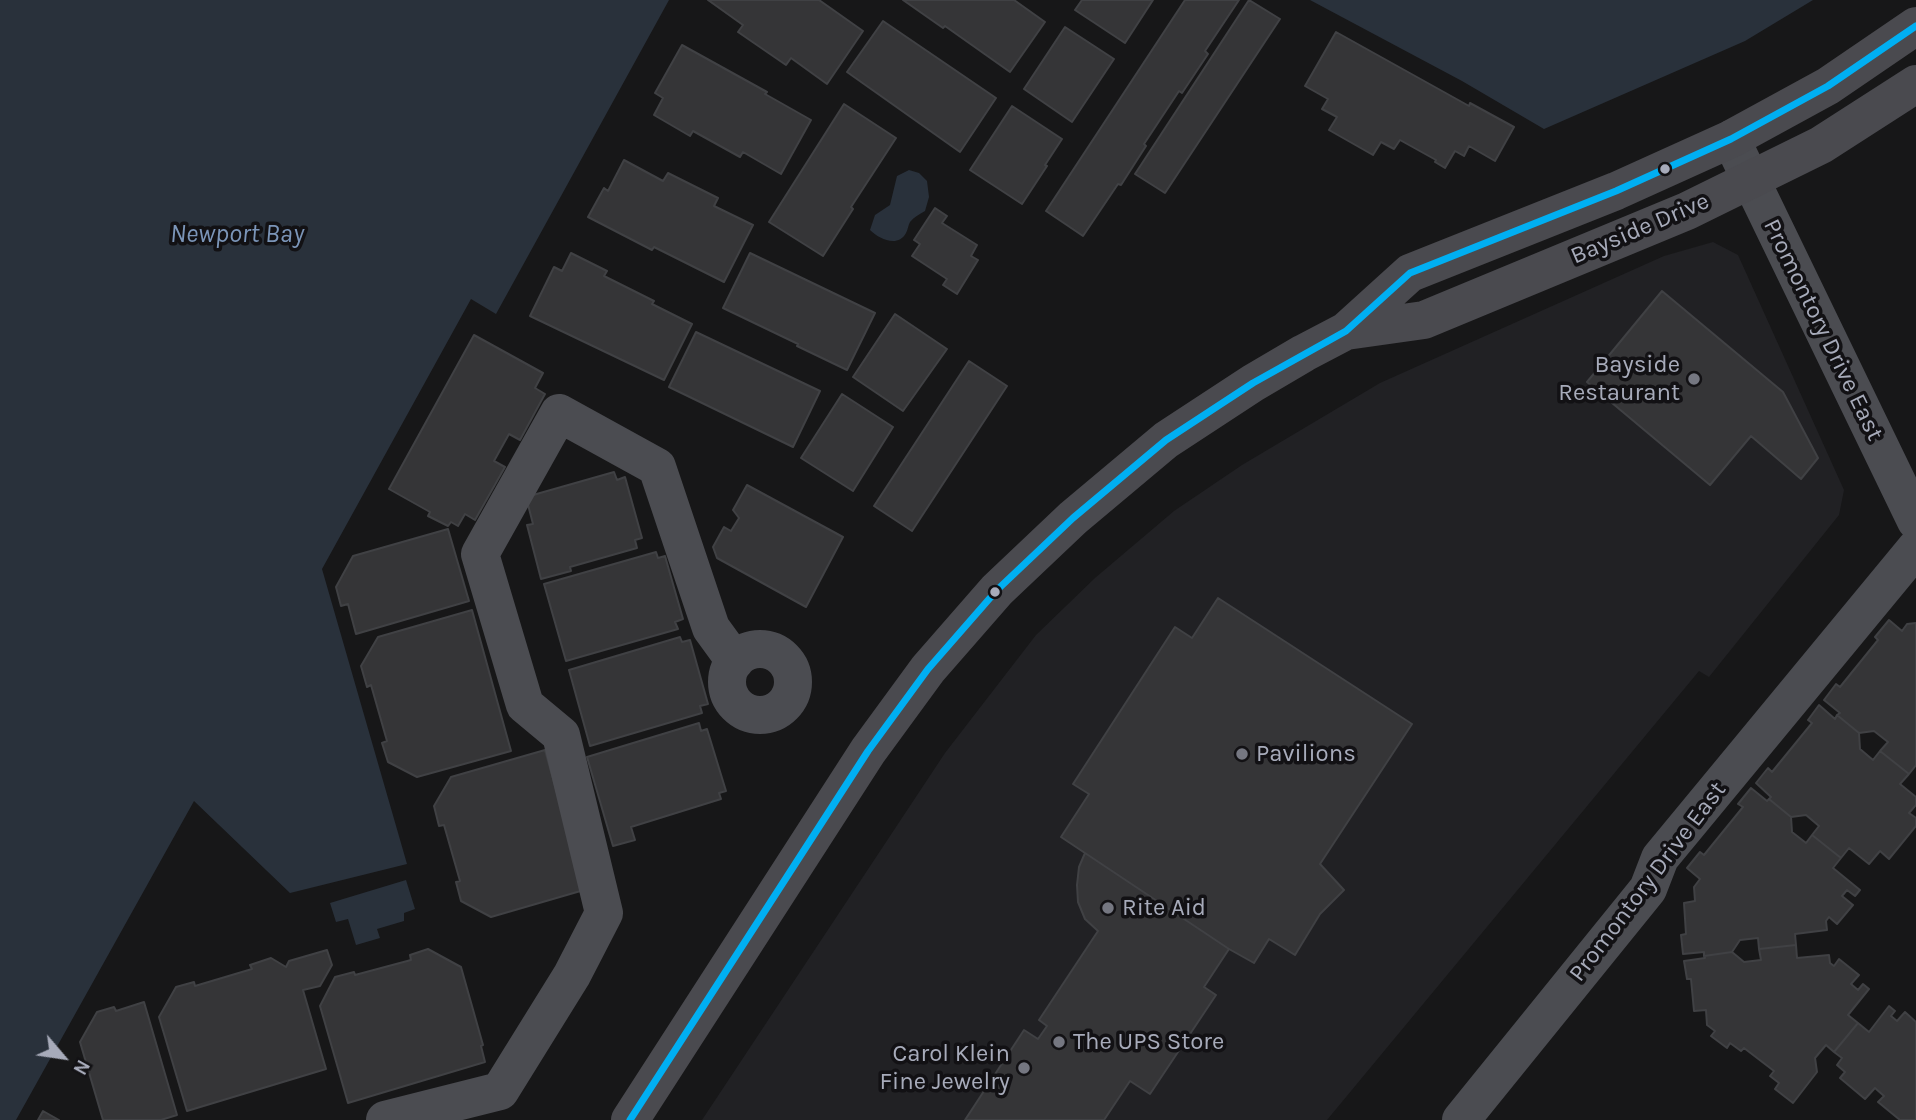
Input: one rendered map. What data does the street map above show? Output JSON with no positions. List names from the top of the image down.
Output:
{
  "streets": {
    "main road": ["Bayside Drive"],
    "street": ["Promontory Drive East"]
  },
  "crossings": [
    ["Bayside Drive", "Promontory Drive East"]
  ],
  "water": ["Newport Bay"],
  "places": [
    "Bayside Restaurant",
    "Pavilions",
    "Rite Aid",
    "The UPS Store",
    "Carol Klein Fine Jewelry"
  ],
  "north": "bottom right"
}
